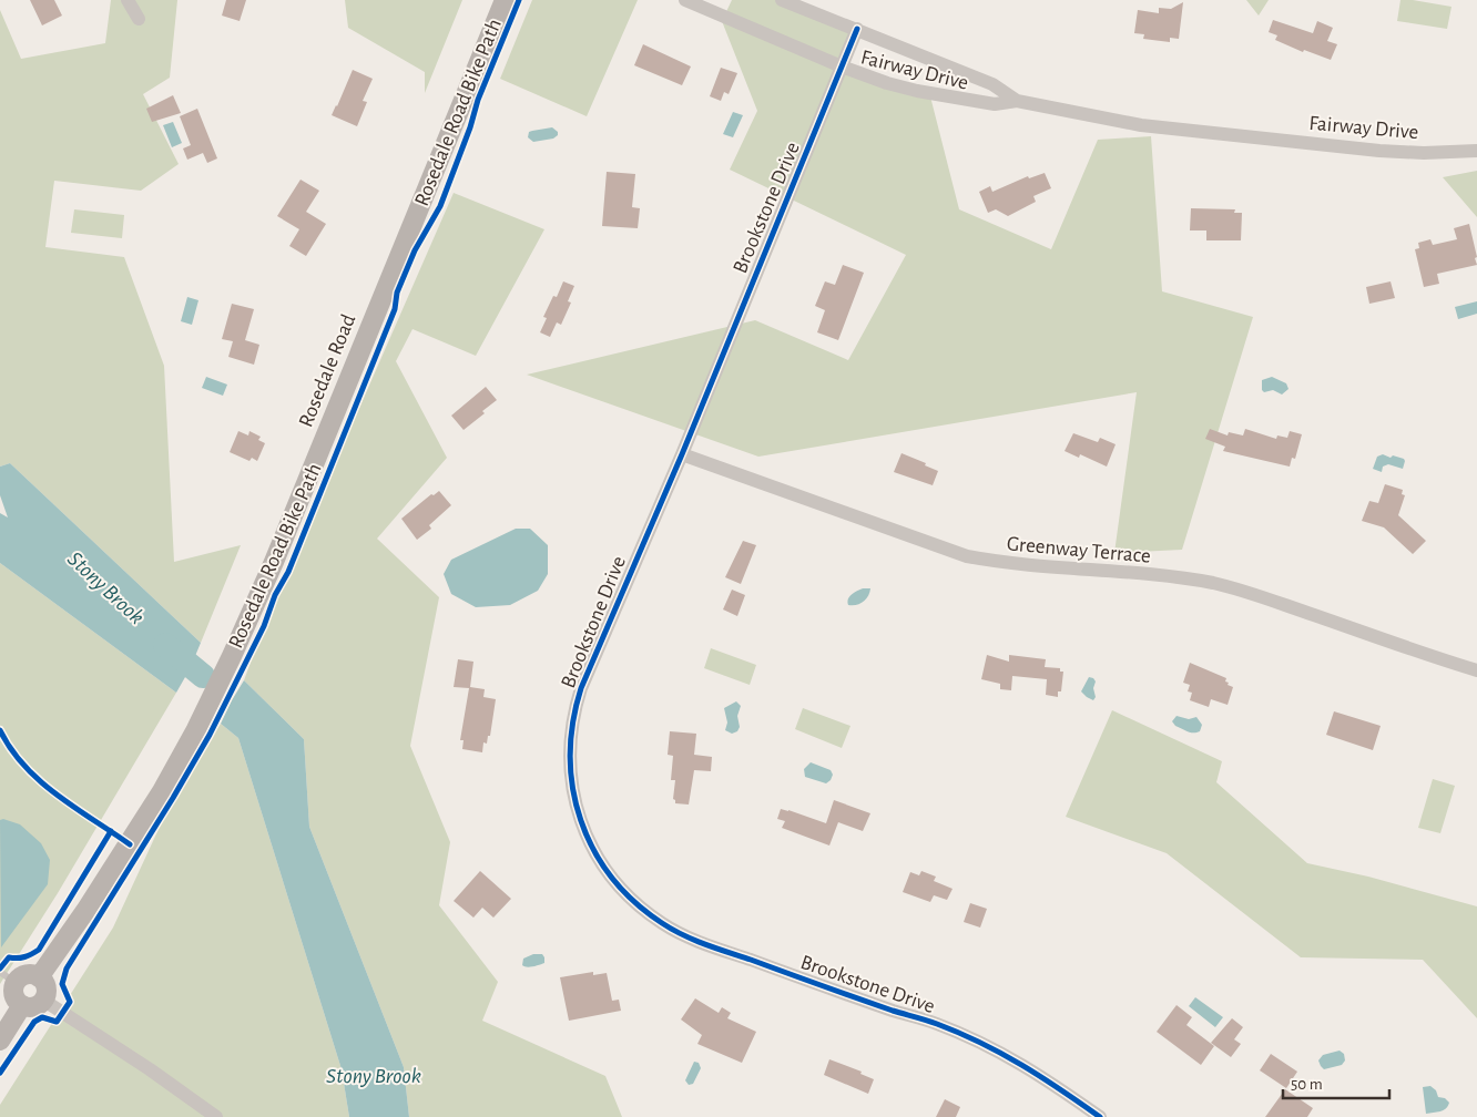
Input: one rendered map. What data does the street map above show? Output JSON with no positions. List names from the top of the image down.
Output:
{
  "streets": {
    "street": [
      "Fairway Drive",
      "Brookstone Drive",
      "Rosedale Road",
      "Greenway Terrace"
    ],
    "cycle path": ["Rosedale Road Bike Path"]
  },
  "crossings": [
    ["Fairway Drive", "Brookstone Drive"],
    ["Brookstone Drive", "Greenway Terrace"]
  ],
  "water": ["Stony Brook"],
  "scale_bar": "50 m"
}
